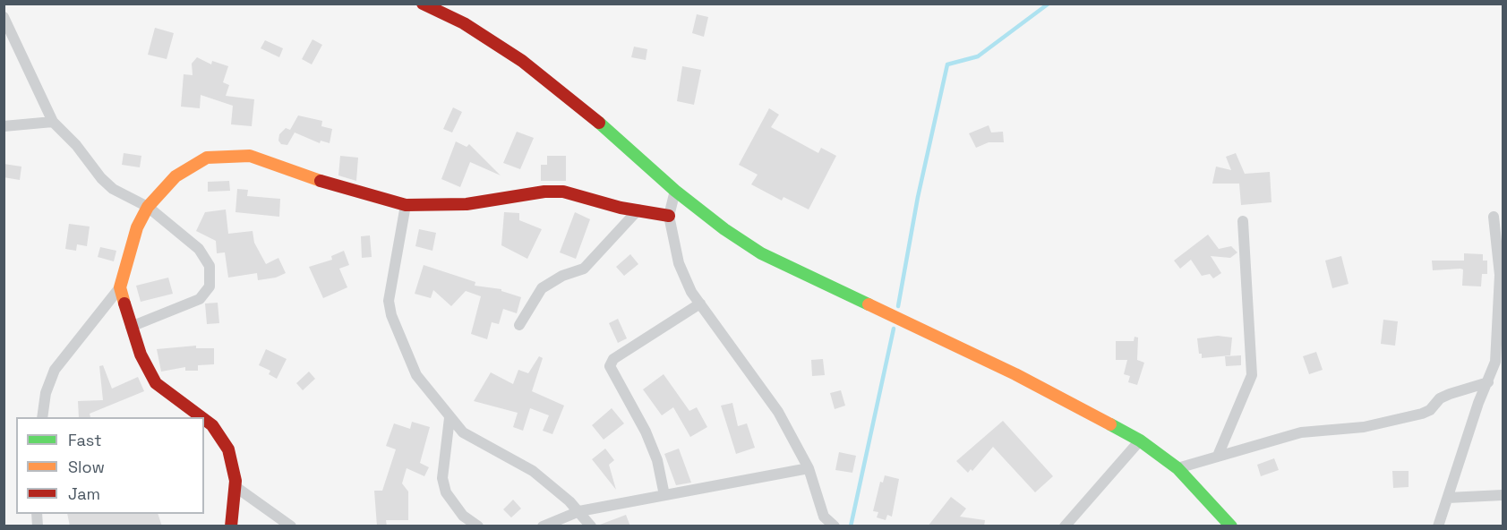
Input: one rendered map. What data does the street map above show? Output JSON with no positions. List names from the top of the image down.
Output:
{
  "legend": ["Fast", "Slow", "Jam"]
}
